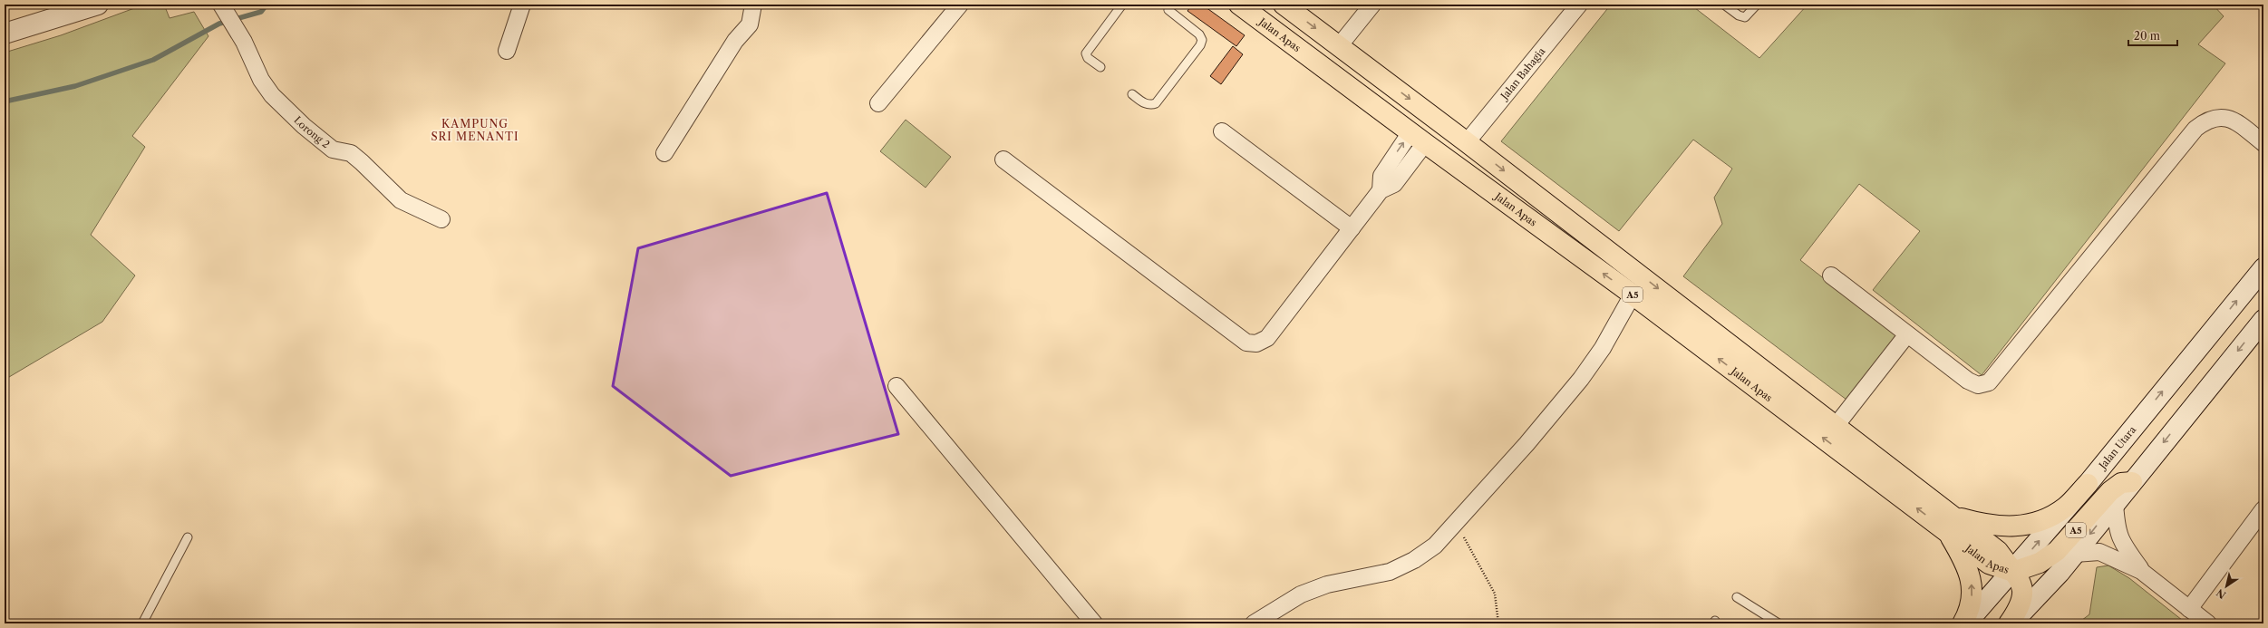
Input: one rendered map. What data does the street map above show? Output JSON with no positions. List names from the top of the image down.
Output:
{
  "streets": {
    "highway": ["Jalan Apas", "A5"],
    "main road": ["Jalan Utara"],
    "street": ["Jalan Bahagia", "Lorong 2"]
  },
  "crossings": [
    ["Jalan Apas", "Jalan Bahagia"],
    ["Jalan Apas", "A5"],
    ["Jalan Apas", "Jalan Utara"],
    ["A5", "Jalan Utara"]
  ],
  "districts": ["KAMPUNG SRI MENANTI"],
  "scale_bar": "20 m",
  "north": "bottom left"
}
